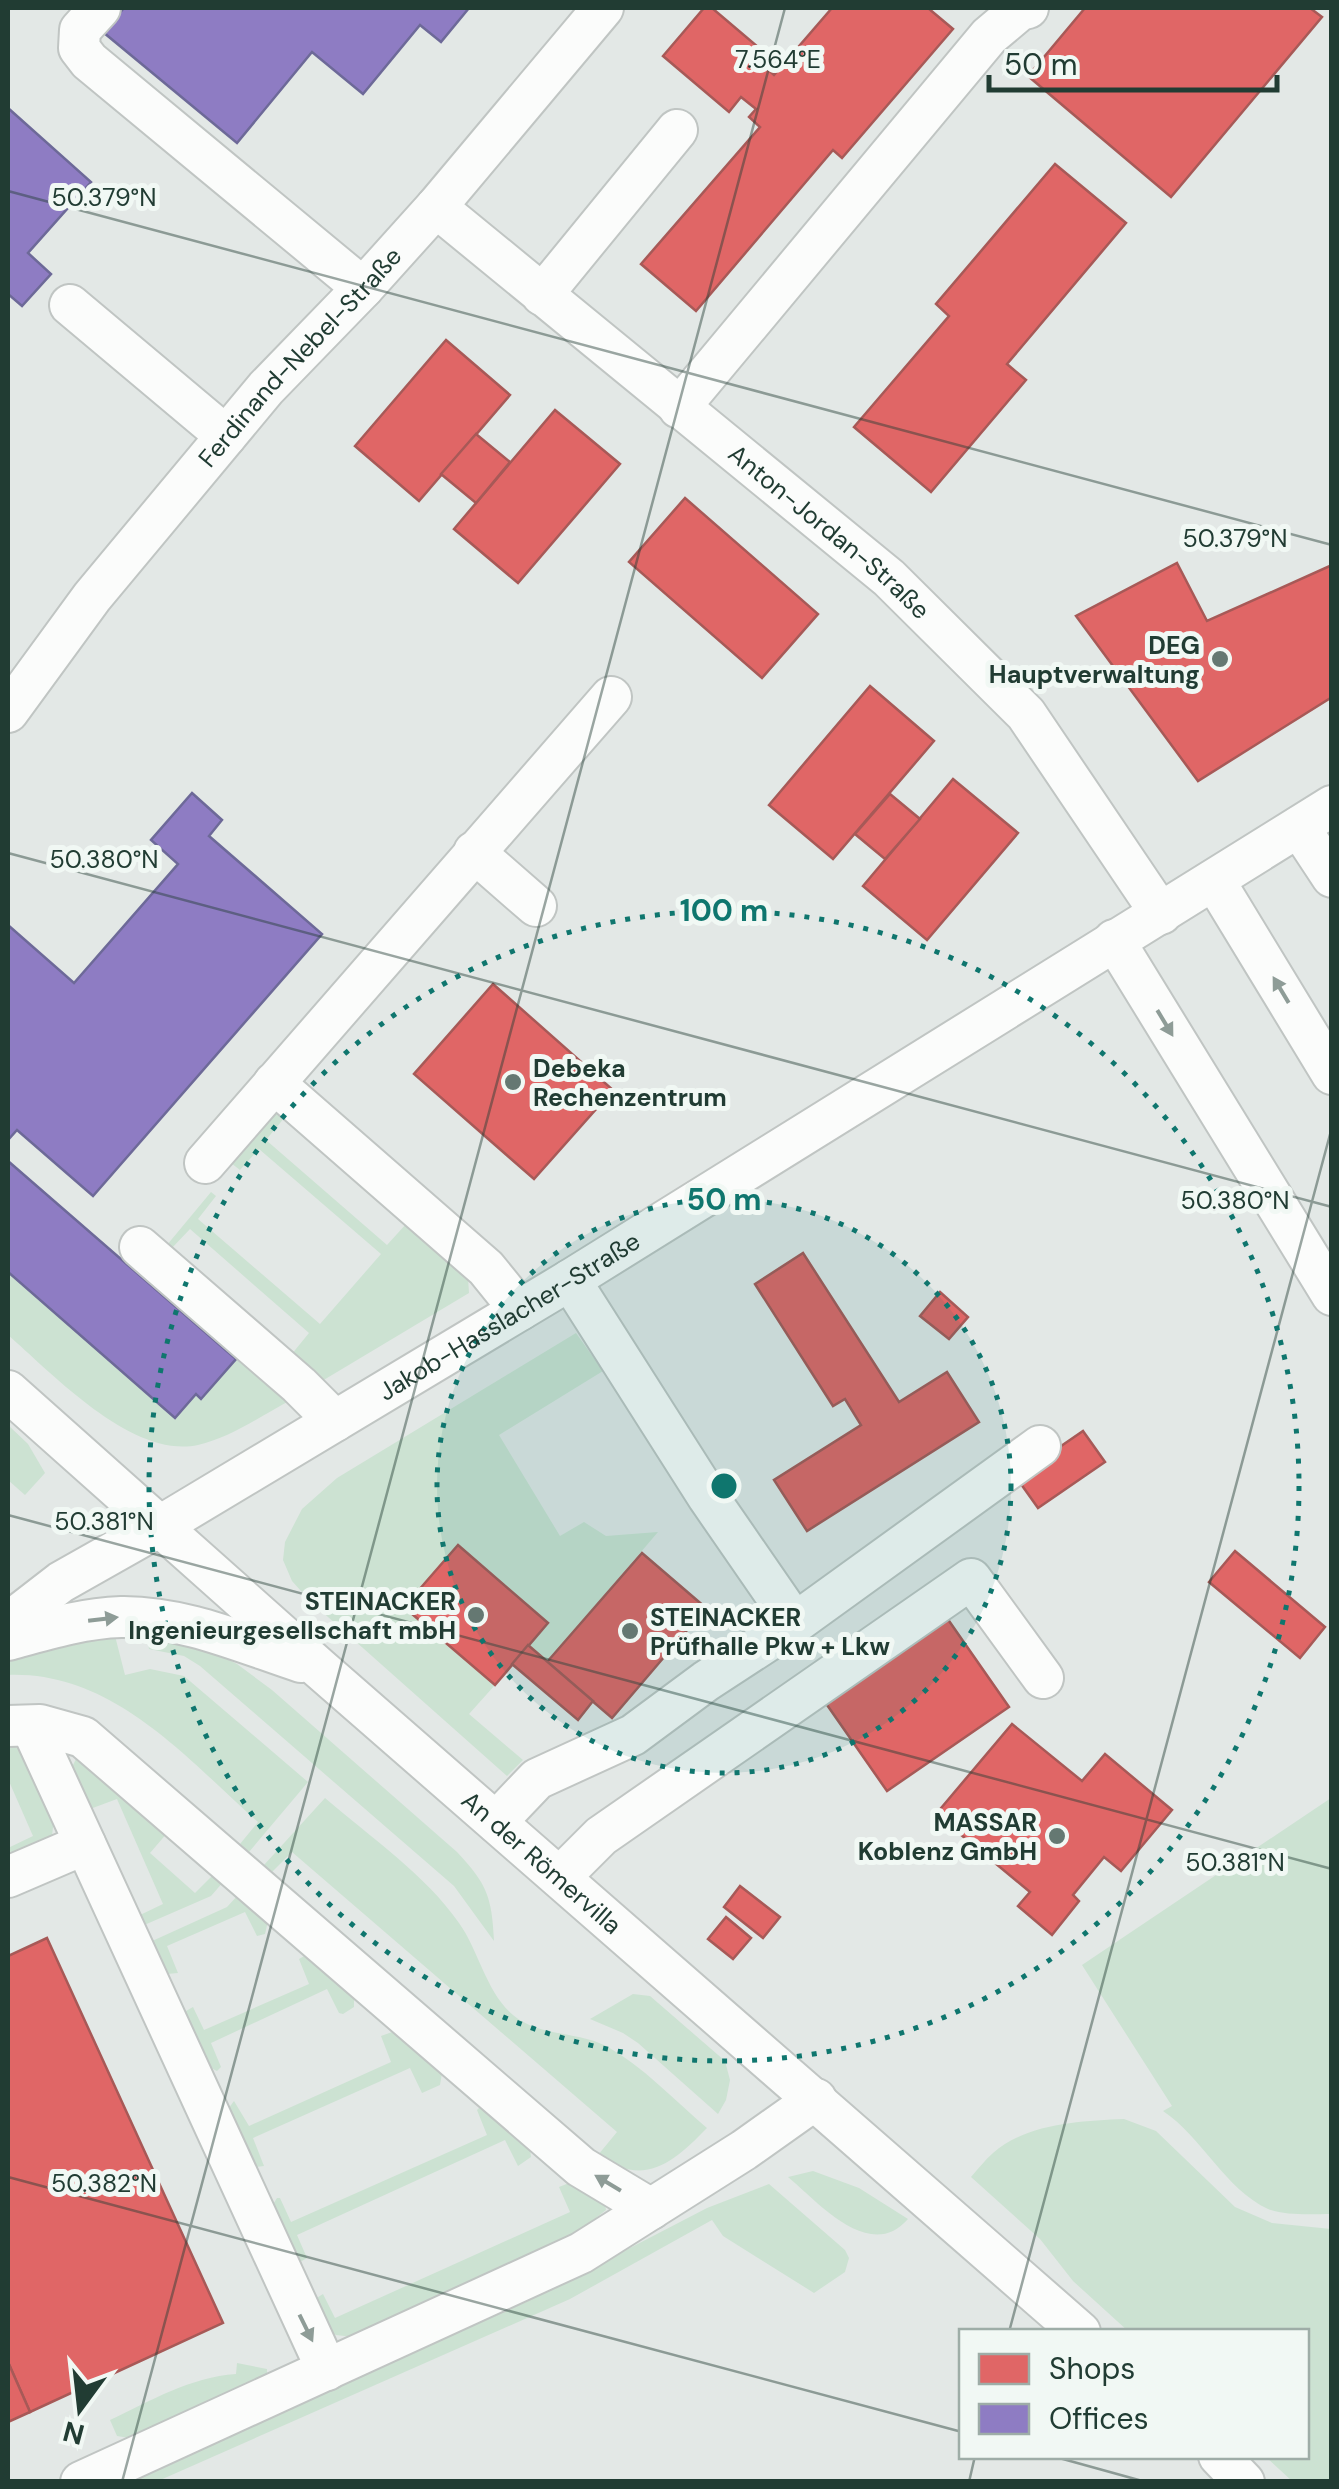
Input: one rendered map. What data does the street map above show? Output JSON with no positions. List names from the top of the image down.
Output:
{
  "streets": {
    "street": [
      "Ferdinand-Nebel-Straße",
      "Anton-Jordan-Straße",
      "Jakob-Hasslacher-Straße",
      "An der Römervilla"
    ]
  },
  "crossings": [
    ["Ferdinand-Nebel-Straße", "Anton-Jordan-Straße"],
    ["Anton-Jordan-Straße", "Jakob-Hasslacher-Straße"],
    ["Jakob-Hasslacher-Straße", "An der Römervilla"]
  ],
  "places": [
    "DEG Hauptverwaltung",
    "Debeka Rechenzentrum",
    "STEINACKER Ingenieurgesellschaft mbH",
    "STEINACKER Prüfhalle Pkw + Lkw",
    "MASSAR Koblenz GmbH"
  ],
  "legend": ["Shops", "Offices"],
  "scale_bar": "50 m",
  "north": "bottom",
  "coordinates": [
    "7.564°E",
    "50.379°N",
    "50.380°N",
    "50.381°N",
    "50.382°N"
  ],
  "rings": ["100 m", "50 m"]
}
